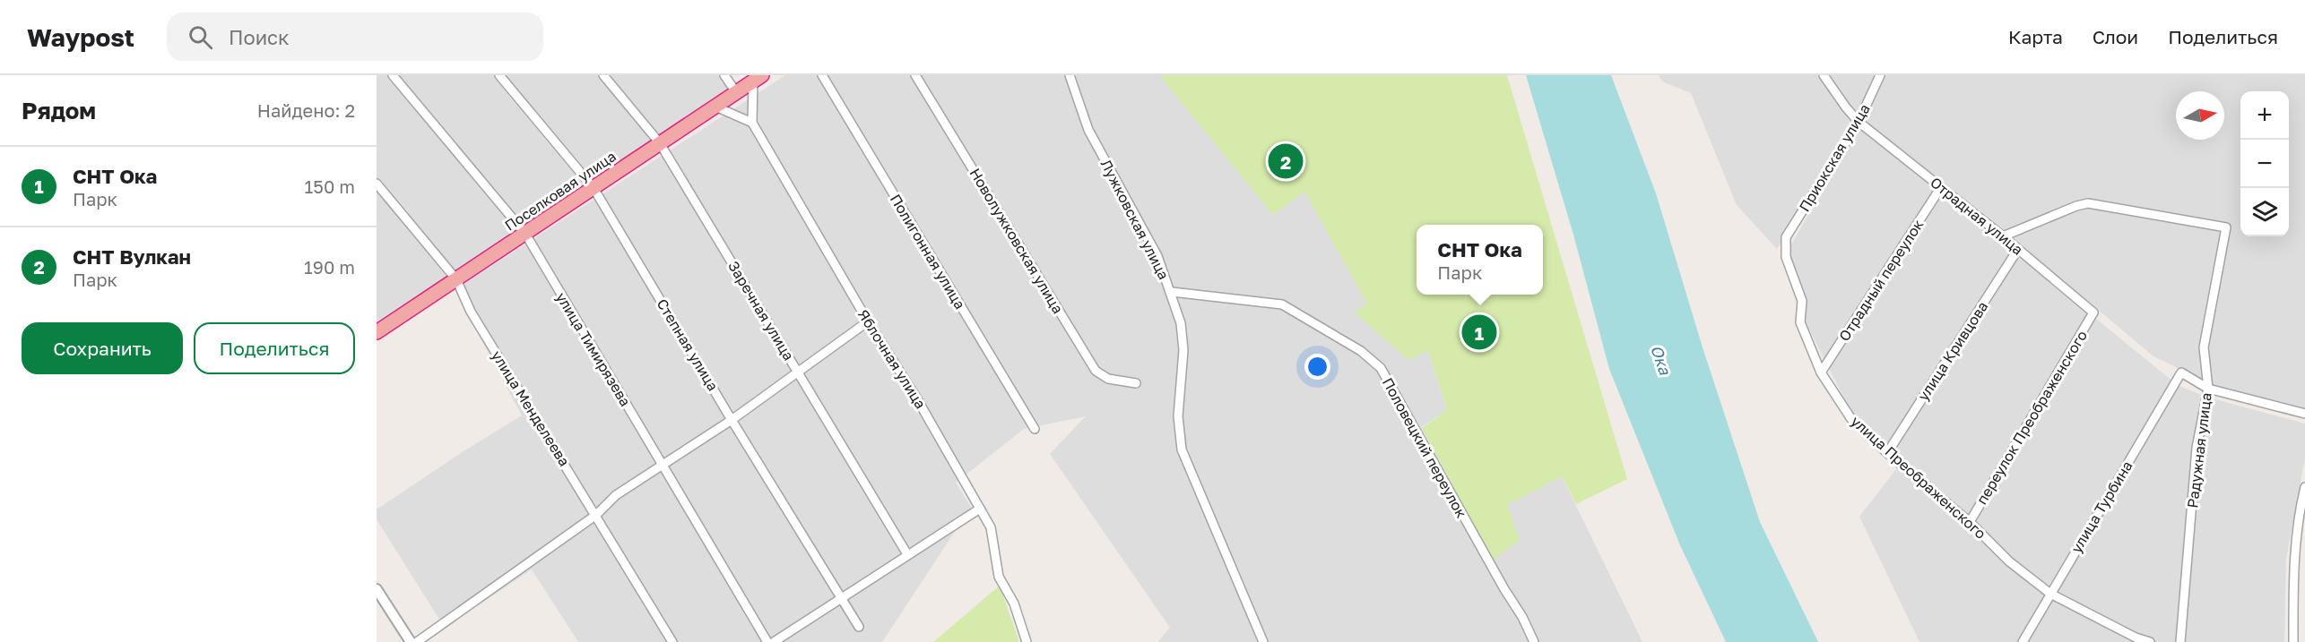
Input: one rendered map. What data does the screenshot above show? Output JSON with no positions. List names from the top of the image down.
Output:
{
  "streets": {
    "highway": ["Поселковая улица"],
    "street": [
      "Приокская улица",
      "Отрадная улица",
      "Лужковская улица",
      "Новолужковская улица",
      "Полигонная улица",
      "Отрадный переулок",
      "Заречная улица",
      "Степная улица",
      "улица Тимирязева",
      "улица Кривцова",
      "Яблочная улица",
      "улица Менделеева",
      "переулок Преображенского",
      "Половецкий переулок",
      "Радужная улица",
      "улица Преображенского",
      "улица Турбина"
    ]
  },
  "crossings": [
    ["Приокская улица", "Отрадная улица"],
    ["Приокская улица", "улица Преображенского"],
    ["Поселковая улица", "Заречная улица"],
    ["Поселковая улица", "Степная улица"],
    ["Поселковая улица", "улица Тимирязева"],
    ["Поселковая улица", "улица Менделеева"],
    ["Отрадная улица", "Отрадный переулок"],
    ["Отрадная улица", "улица Кривцова"],
    ["Отрадная улица", "переулок Преображенского"],
    ["Отрадная улица", "Радужная улица"],
    ["Лужковская улица", "Половецкий переулок"],
    ["Отрадный переулок", "улица Преображенского"],
    ["улица Кривцова", "улица Преображенского"],
    ["переулок Преображенского", "улица Преображенского"],
    ["Радужная улица", "улица Турбина"],
    ["улица Преображенского", "улица Турбина"]
  ],
  "water": ["Ока"],
  "north": "right",
  "page": {
    "header": "Waypost",
    "search": "Поиск",
    "nav": ["Карта", "Слои", "Поделиться"],
    "heading": ["Рядом", "Найдено: 2"],
    "map_buttons": ["+", "−"],
    "pins": ["2", "1"],
    "list": [
      {
        "mark": "1",
        "name": "СНТ Ока",
        "note": "Парк",
        "value": "150 m"
      },
      {
        "mark": "2",
        "name": "СНТ Вулкан",
        "note": "Парк",
        "value": "190 m"
      }
    ],
    "popup": ["СНТ Ока", "Парк"],
    "buttons": ["Сохранить", "Поделиться"]
  }
}
